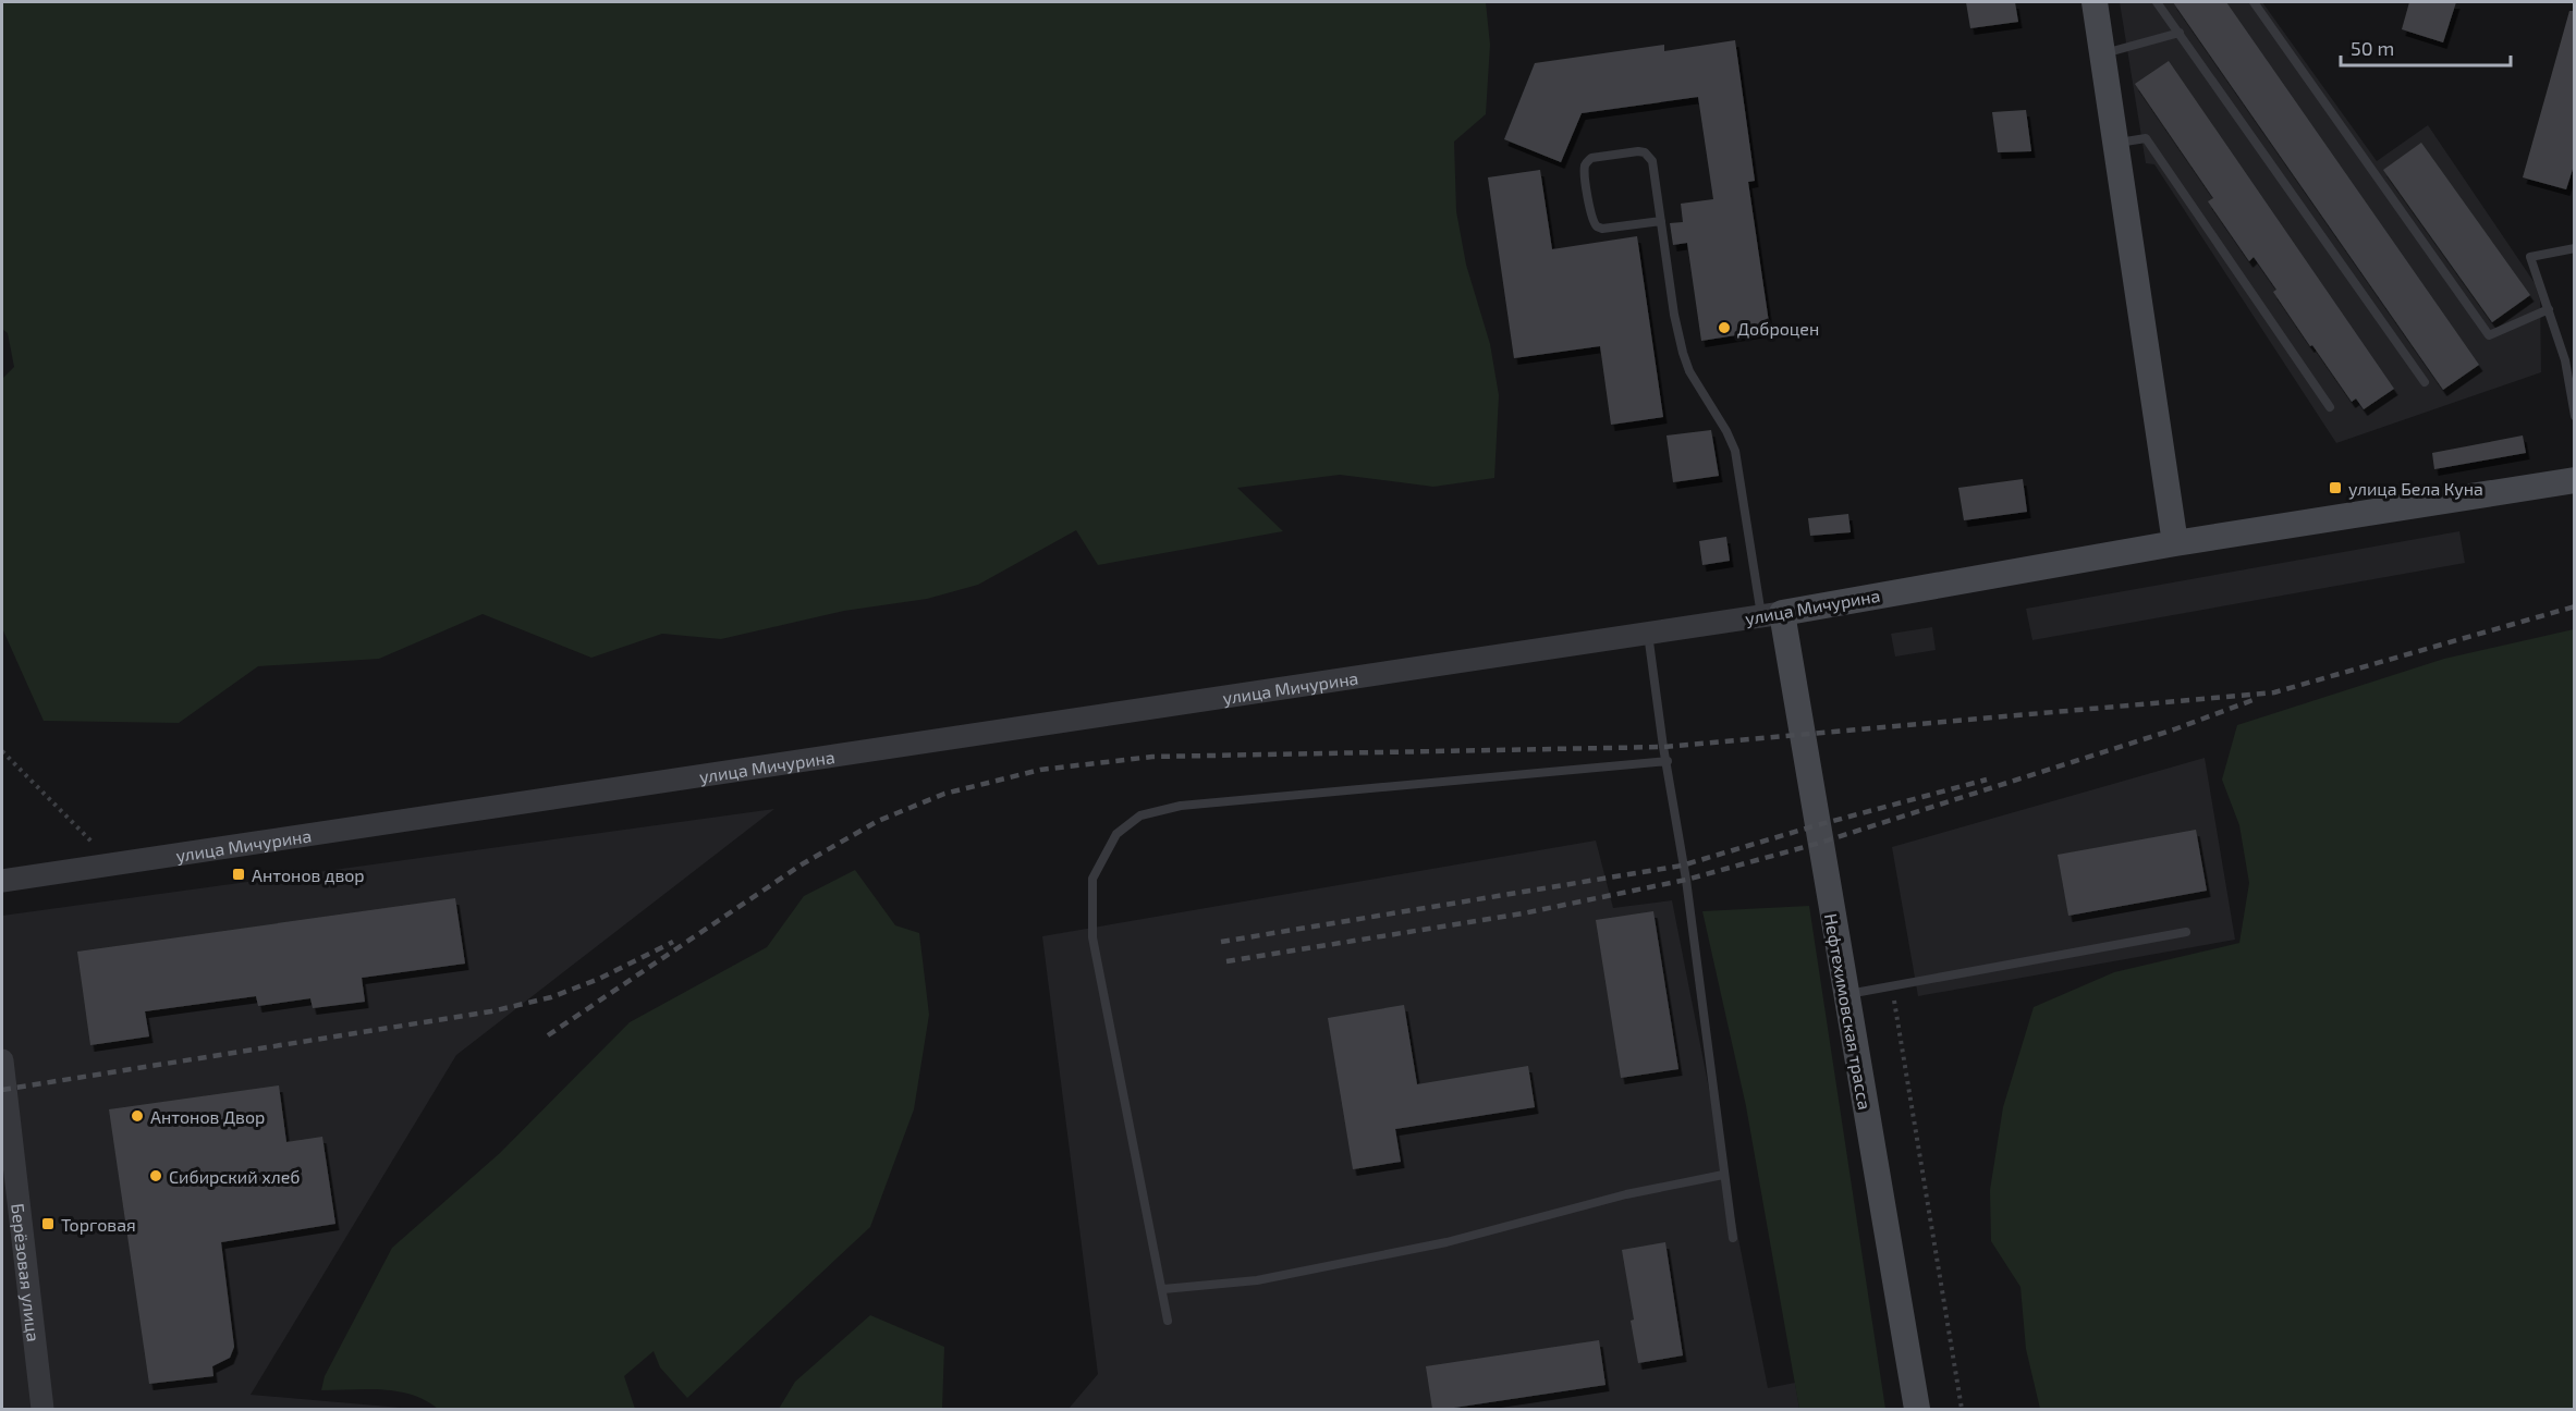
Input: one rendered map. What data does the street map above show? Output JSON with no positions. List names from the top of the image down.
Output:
{
  "streets": {
    "main road": ["улица Мичурина", "Нефтехимовская трасса"],
    "street": ["Берёзовая улица"]
  },
  "crossings": [
    ["улица Мичурина", "Нефтехимовская трасса"]
  ],
  "places": {
    "other": ["Доброцен", "Антонов Двор", "Сибирский хлеб"],
    "transit": ["улица Бела Куна", "Антонов двор", "Торговая"]
  },
  "scale_bar": "50 m"
}
